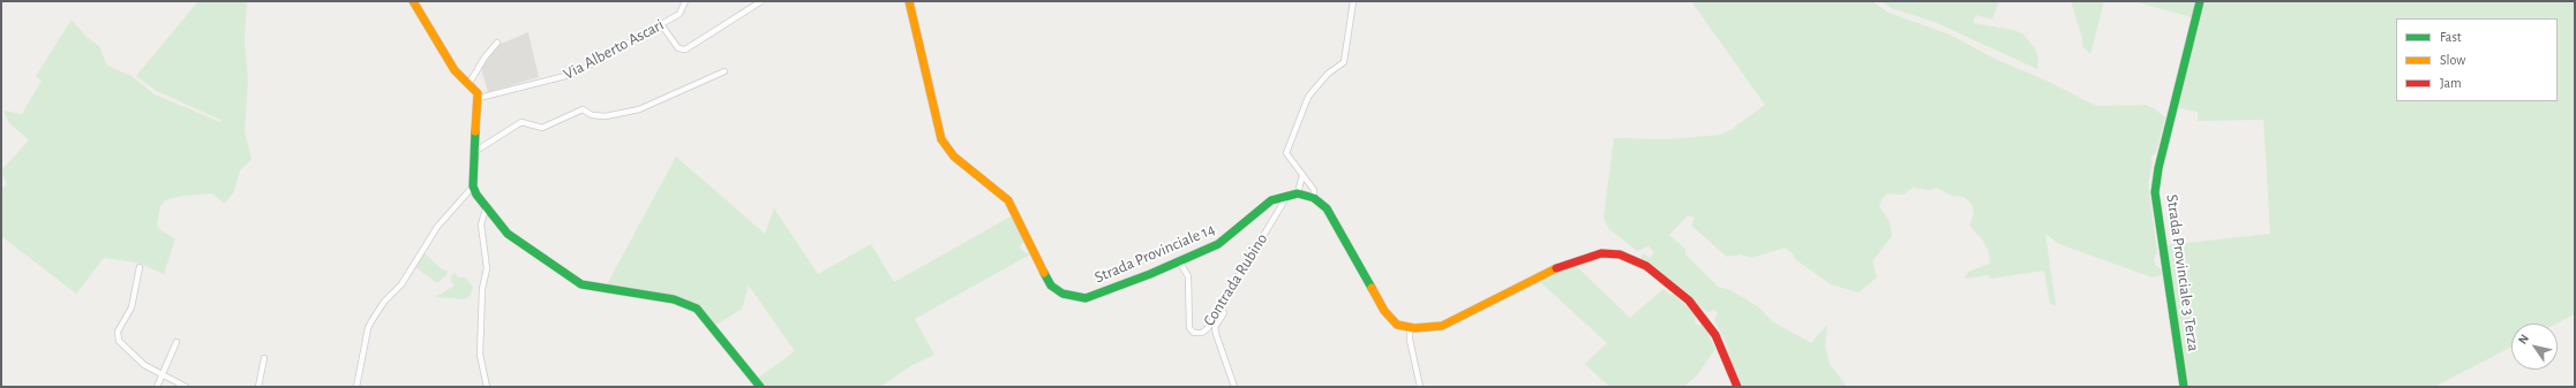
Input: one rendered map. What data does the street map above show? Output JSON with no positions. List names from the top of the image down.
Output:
{
  "streets": {
    "main road": ["Strada Provinciale 14", "Strada Provinciale 3 Terza"],
    "street": ["Via Alberto Ascari", "Contrada Rubino"]
  },
  "crossings": [
    ["Strada Provinciale 14", "Contrada Rubino"]
  ],
  "legend": ["Fast", "Slow", "Jam"],
  "north": "top left"
}
